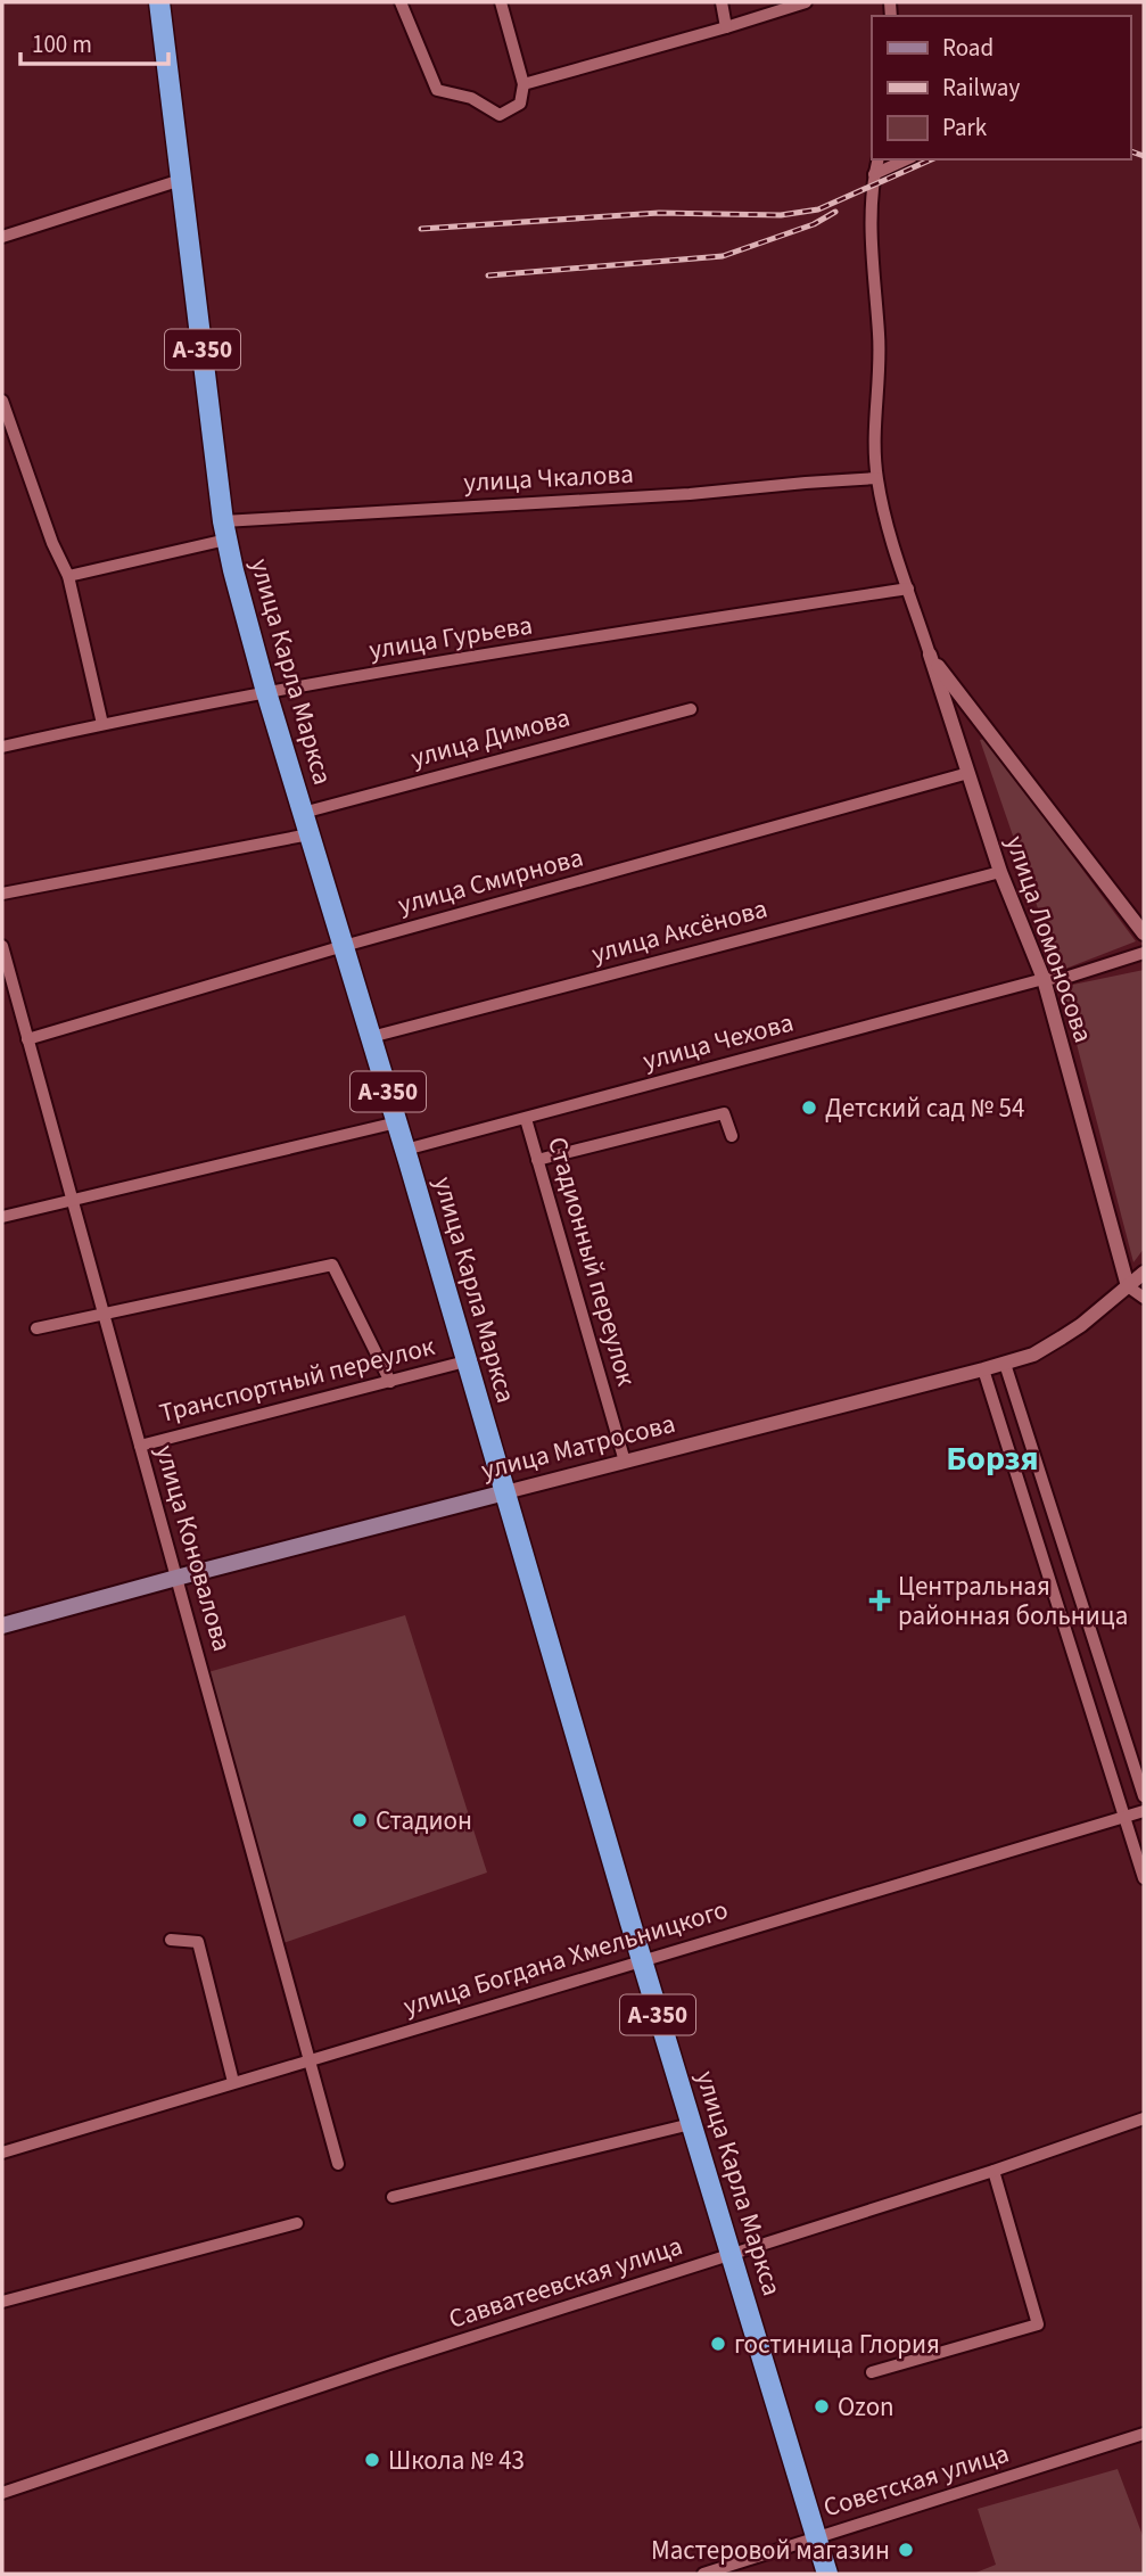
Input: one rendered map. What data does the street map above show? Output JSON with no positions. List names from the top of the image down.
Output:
{
  "streets": {
    "highway": ["А-350", "улица Карла Маркса"],
    "main road": ["улица Матросова"],
    "street": [
      "улица Чкалова",
      "улица Гурьева",
      "улица Димова",
      "улица Смирнова",
      "улица Аксёнова",
      "улица Ломоносова",
      "улица Чехова",
      "Стадионный переулок",
      "Транспортный переулок",
      "улица Коновалова",
      "улица Богдана Хмельницкого",
      "Савватеевская улица",
      "Советская улица"
    ]
  },
  "crossings": [
    ["улица Чкалова", "улица Карла Маркса"],
    ["улица Чкалова", "улица Ломоносова"],
    ["улица Гурьева", "улица Карла Маркса"],
    ["улица Гурьева", "улица Ломоносова"],
    ["улица Карла Маркса", "улица Димова"],
    ["улица Карла Маркса", "улица Смирнова"],
    ["улица Карла Маркса", "улица Аксёнова"],
    ["улица Карла Маркса", "улица Чехова"],
    ["улица Карла Маркса", "Транспортный переулок"],
    ["улица Карла Маркса", "улица Матросова"],
    ["улица Карла Маркса", "улица Богдана Хмельницкого"],
    ["улица Карла Маркса", "Савватеевская улица"],
    ["улица Карла Маркса", "Советская улица"],
    ["улица Смирнова", "улица Ломоносова"],
    ["улица Смирнова", "улица Коновалова"],
    ["улица Аксёнова", "улица Ломоносова"],
    ["улица Ломоносова", "улица Чехова"],
    ["улица Ломоносова", "улица Матросова"],
    ["улица Чехова", "Стадионный переулок"],
    ["Стадионный переулок", "улица Матросова"],
    ["Транспортный переулок", "улица Коновалова"],
    ["улица Матросова", "улица Коновалова"],
    ["улица Коновалова", "улица Богдана Хмельницкого"]
  ],
  "districts": ["Борзя"],
  "places": {
    "other": [
      "Детский сад № 54",
      "Стадион",
      "гостиница Глория",
      "Ozon",
      "Школа № 43",
      "Мастеровой магазин"
    ],
    "health": ["Центральная районная больница"]
  },
  "legend": ["Road", "Railway", "Park"],
  "scale_bar": "100 m"
}
